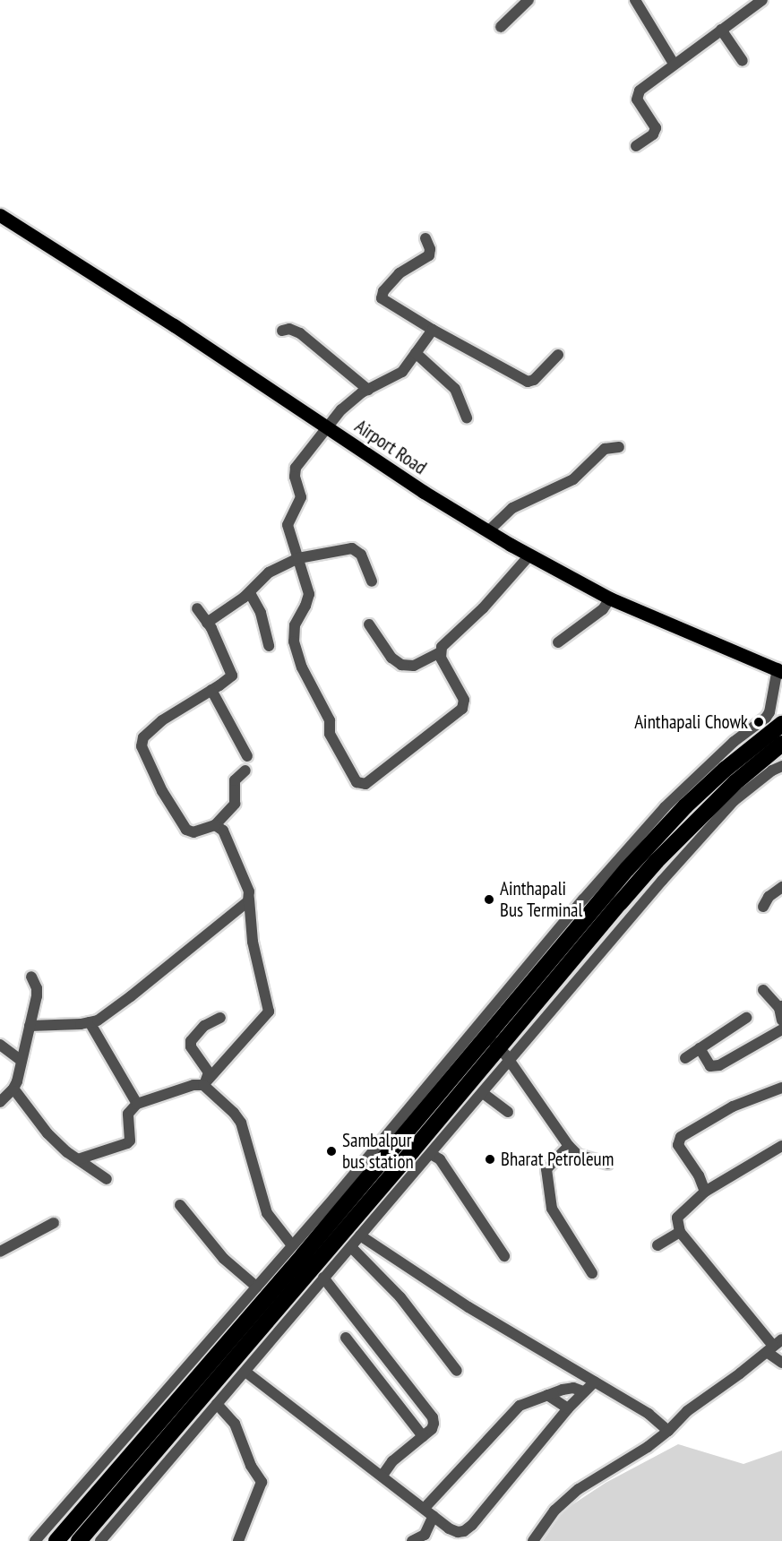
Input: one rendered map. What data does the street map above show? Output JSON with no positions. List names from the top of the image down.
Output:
{
  "streets": {
    "main road": ["Airport Road"]
  },
  "places": [
    "Ainthapali Chowk",
    "Ainthapali Bus Terminal",
    "Sambalpur bus station",
    "Bharat Petroleum"
  ]
}
